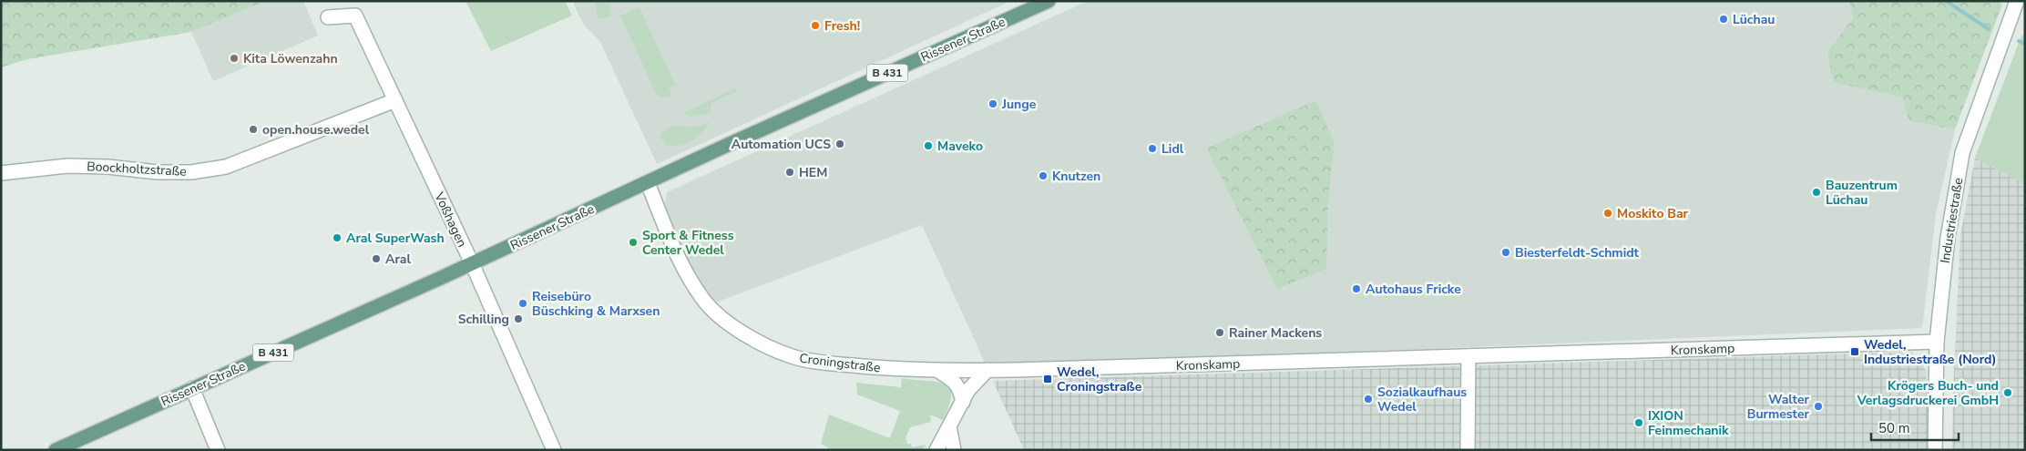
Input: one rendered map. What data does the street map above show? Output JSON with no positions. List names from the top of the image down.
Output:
{
  "streets": {
    "main road": ["Rissener Straße", "B 431"],
    "street": [
      "Boockholtzstraße",
      "Voßhagen",
      "Industriestraße",
      "Kronskamp",
      "Croningstraße"
    ]
  },
  "crossings": [
    ["Rissener Straße", "Voßhagen"],
    ["Rissener Straße", "Croningstraße"],
    ["Boockholtzstraße", "Voßhagen"],
    ["Industriestraße", "Kronskamp"],
    ["Kronskamp", "Croningstraße"]
  ],
  "places": {
    "other": [
      "Lüchau",
      "Fresh!",
      "Kita Löwenzahn",
      "Junge",
      "open.house.wedel",
      "Automation UCS",
      "Maveko",
      "Lidl",
      "HEM",
      "Knutzen",
      "Bauzentrum Lüchau",
      "Moskito Bar",
      "Aral SuperWash",
      "Sport & Fitness Center Wedel",
      "Biesterfeldt-Schmidt",
      "Aral",
      "Autohaus Fricke",
      "Reisebüro Büschking & Marxsen",
      "Schilling",
      "Rainer Mackens",
      "Krögers Buch- und Verlagsdruckerei GmbH",
      "Sozialkaufhaus Wedel",
      "Walter Burmester",
      "IXION Feinmechanik"
    ],
    "transit": ["Wedel, Industriestraße (Nord)", "Wedel, Croningstraße"]
  },
  "scale_bar": "50 m"
}
